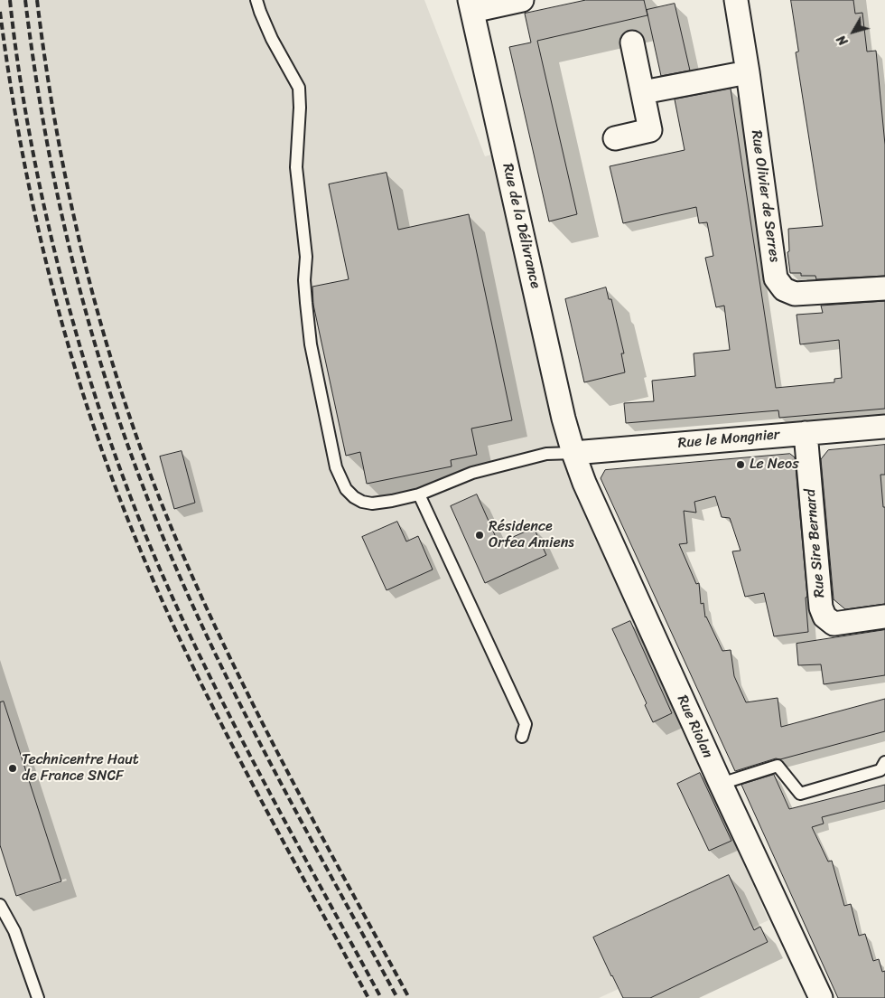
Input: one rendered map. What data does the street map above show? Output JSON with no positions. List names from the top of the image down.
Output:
{
  "streets": {
    "street": [
      "Rue Olivier de Serres",
      "Rue de la Délivrance",
      "Rue le Mongnier",
      "Rue Sire Bernard",
      "Rue Riolan"
    ]
  },
  "crossings": [
    ["Rue de la Délivrance", "Rue le Mongnier"],
    ["Rue de la Délivrance", "Rue Riolan"],
    ["Rue le Mongnier", "Rue Sire Bernard"],
    ["Rue le Mongnier", "Rue Riolan"]
  ],
  "places": ["Le Neos", "Résidence Orfea Amiens", "Technicentre Haut de France SNCF"],
  "north": "bottom left"
}
